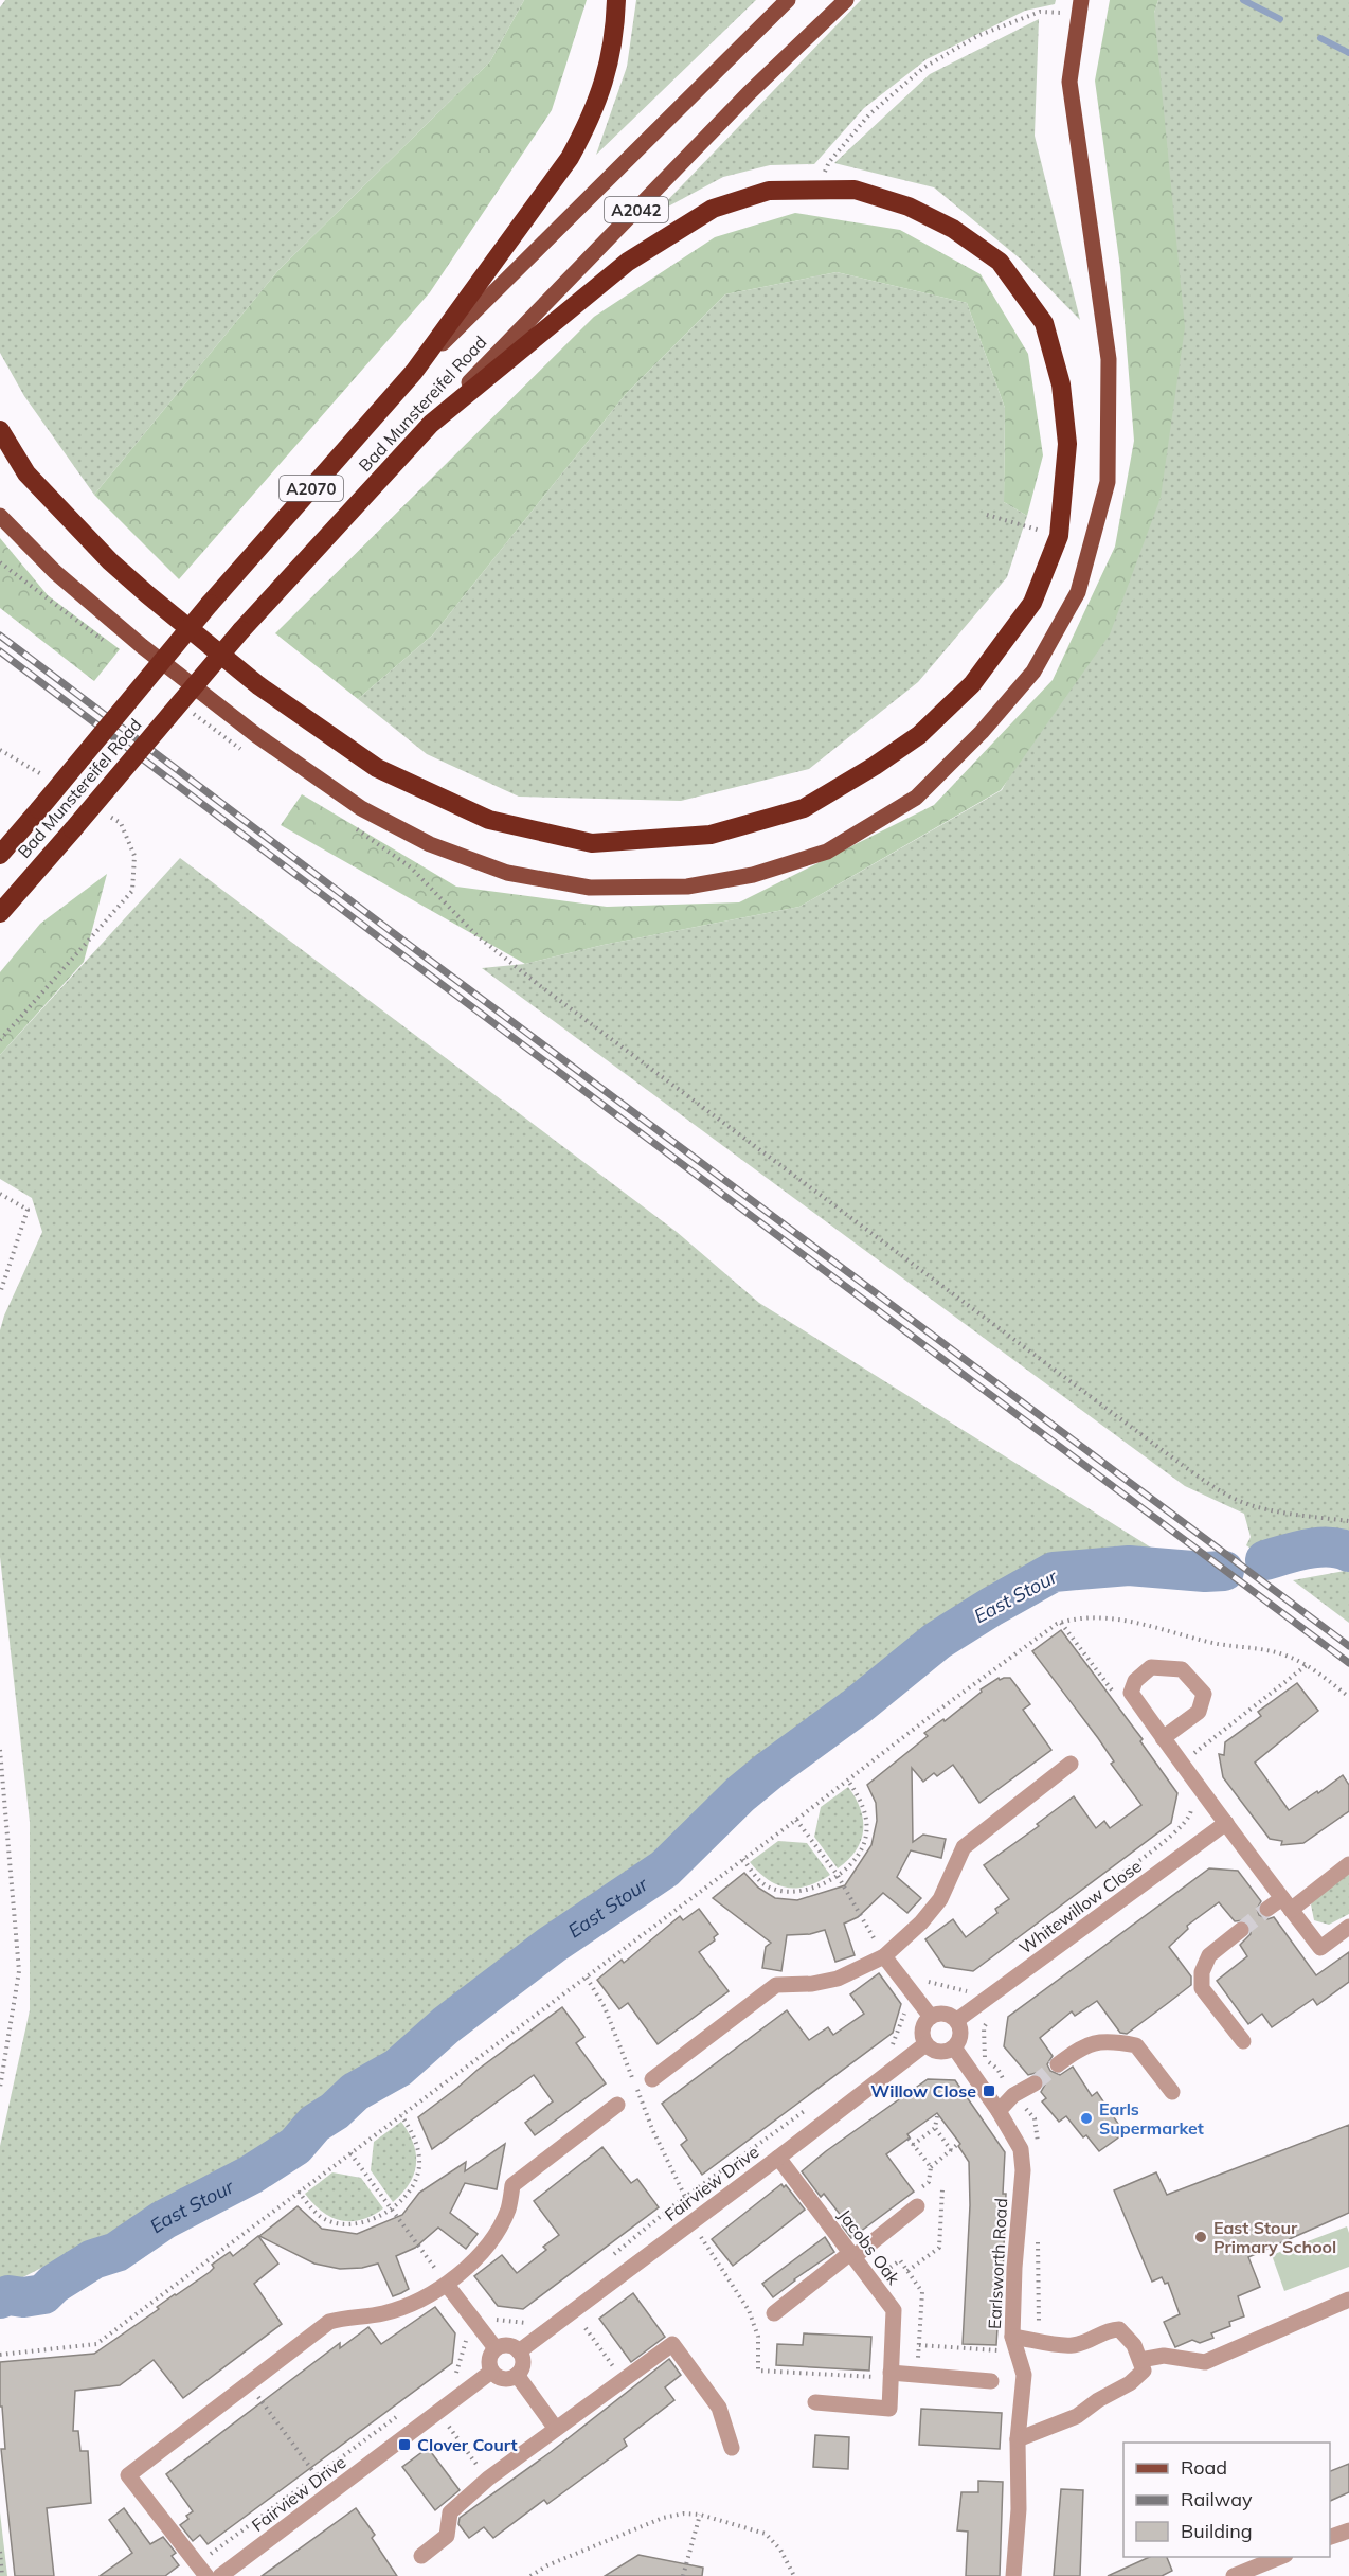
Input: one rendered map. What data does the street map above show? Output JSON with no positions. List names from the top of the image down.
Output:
{
  "streets": {
    "highway": ["Bad Munstereifel Road", "A2070"],
    "main road": ["A2042"],
    "street": [
      "Whitewillow Close",
      "Fairview Drive",
      "Jacobs Oak",
      "Earlsworth Road"
    ]
  },
  "crossings": [
    ["Whitewillow Close", "Fairview Drive"],
    ["Whitewillow Close", "Earlsworth Road"],
    ["Fairview Drive", "Jacobs Oak"],
    ["Fairview Drive", "Earlsworth Road"]
  ],
  "water": ["East Stour"],
  "places": {
    "transit": ["Willow Close", "Clover Court"],
    "other": ["Earls Supermarket", "East Stour Primary School"]
  },
  "legend": ["Road", "Railway", "Building"]
}
